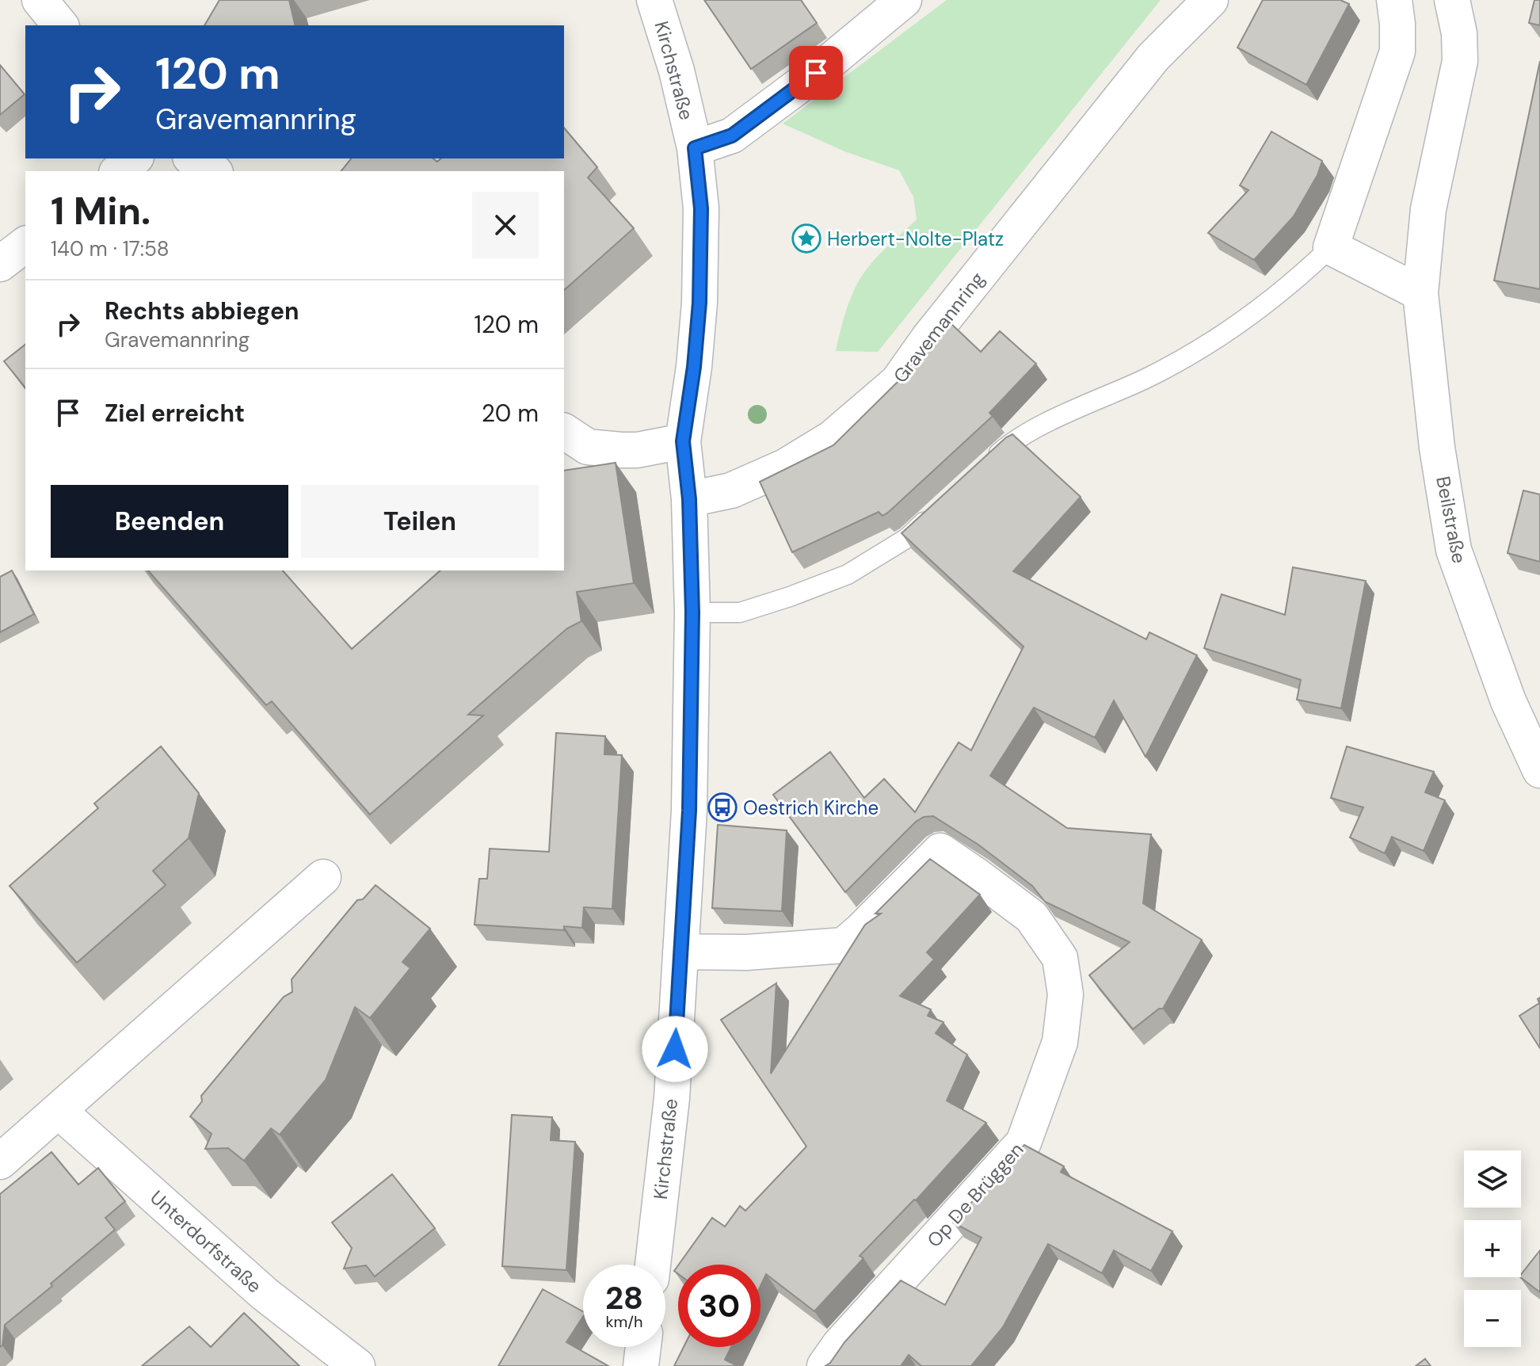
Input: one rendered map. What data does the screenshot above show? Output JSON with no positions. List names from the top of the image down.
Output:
{
  "streets": {
    "street": [
      "Kirchstraße",
      "Gravemannring",
      "Beilstraße",
      "Op De Brüggen",
      "Unterdorfstraße"
    ]
  },
  "crossings": [
    ["Kirchstraße", "Gravemannring"],
    ["Kirchstraße", "Op De Brüggen"]
  ],
  "places": {
    "place": ["Herbert-Nolte-Platz"],
    "bus stop": ["Oestrich Kirche"]
  },
  "page": {
    "turn": ["120 m", "Gravemannring"],
    "heading": ["1 Min.", "140 m · 17:58"],
    "list": [
      {
        "name": "Rechts abbiegen",
        "note": "Gravemannring",
        "value": "120 m"
      },
      {
        "name": "Ziel erreicht",
        "value": "20 m"
      }
    ],
    "buttons": ["Beenden", "Teilen"],
    "map_buttons": ["+", "−"],
    "speed": "28 km/h",
    "limit": "30"
  }
}
